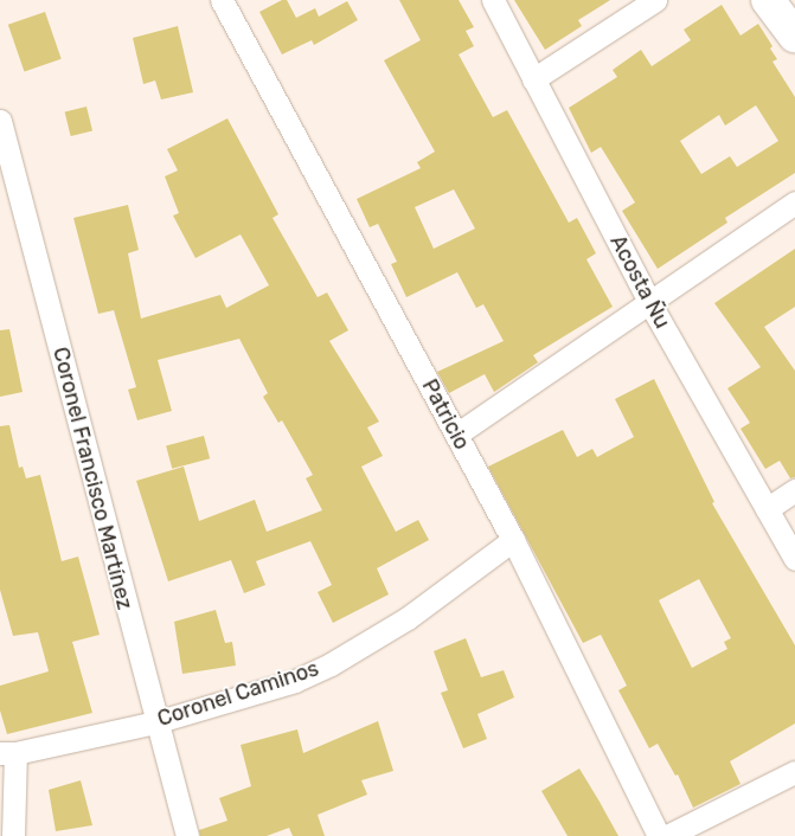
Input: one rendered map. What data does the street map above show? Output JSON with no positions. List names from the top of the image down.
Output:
{
  "streets": {
    "street": [
      "Acosta Ñu",
      "Patricio",
      "Coronel Francisco Martínez",
      "Coronel Caminos"
    ]
  },
  "crossings": [
    ["Patricio", "Coronel Caminos"],
    ["Coronel Francisco Martínez", "Coronel Caminos"]
  ]
}
